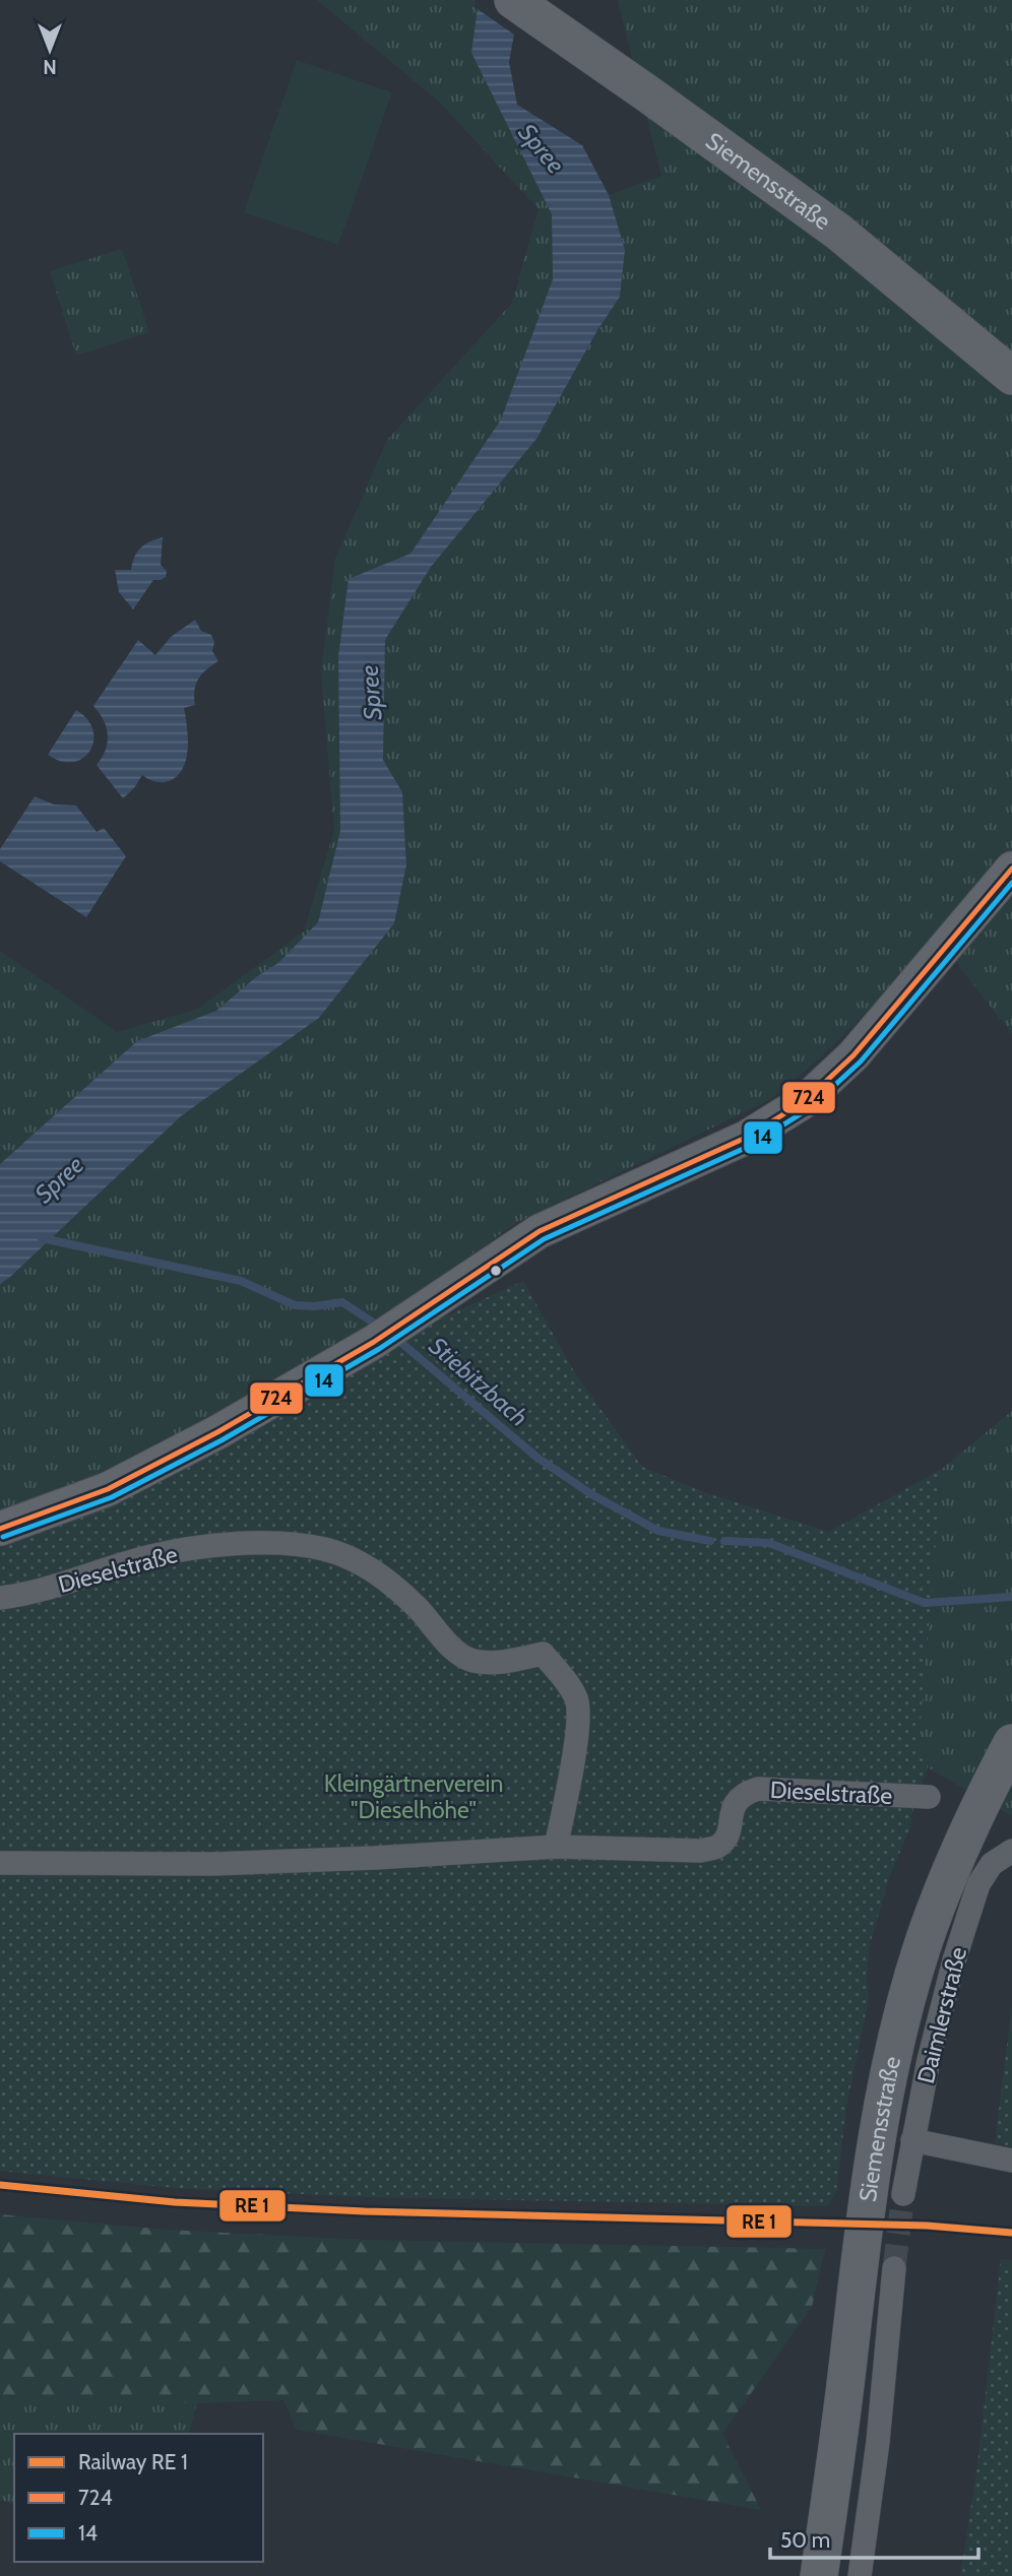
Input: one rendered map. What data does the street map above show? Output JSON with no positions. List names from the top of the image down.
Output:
{
  "streets": {
    "main road": ["Siemensstraße"],
    "street": ["Dieselstraße", "Daimlerstraße"]
  },
  "water": ["Spree", "Stiebitzbach"],
  "parks": ["Kleingärtnerverein \"Dieselhöhe\""],
  "lines": ["transit line 724", "transit line 14"],
  "legend": ["Railway RE 1", "724", "14"],
  "scale_bar": "50 m",
  "north": "bottom"
}
